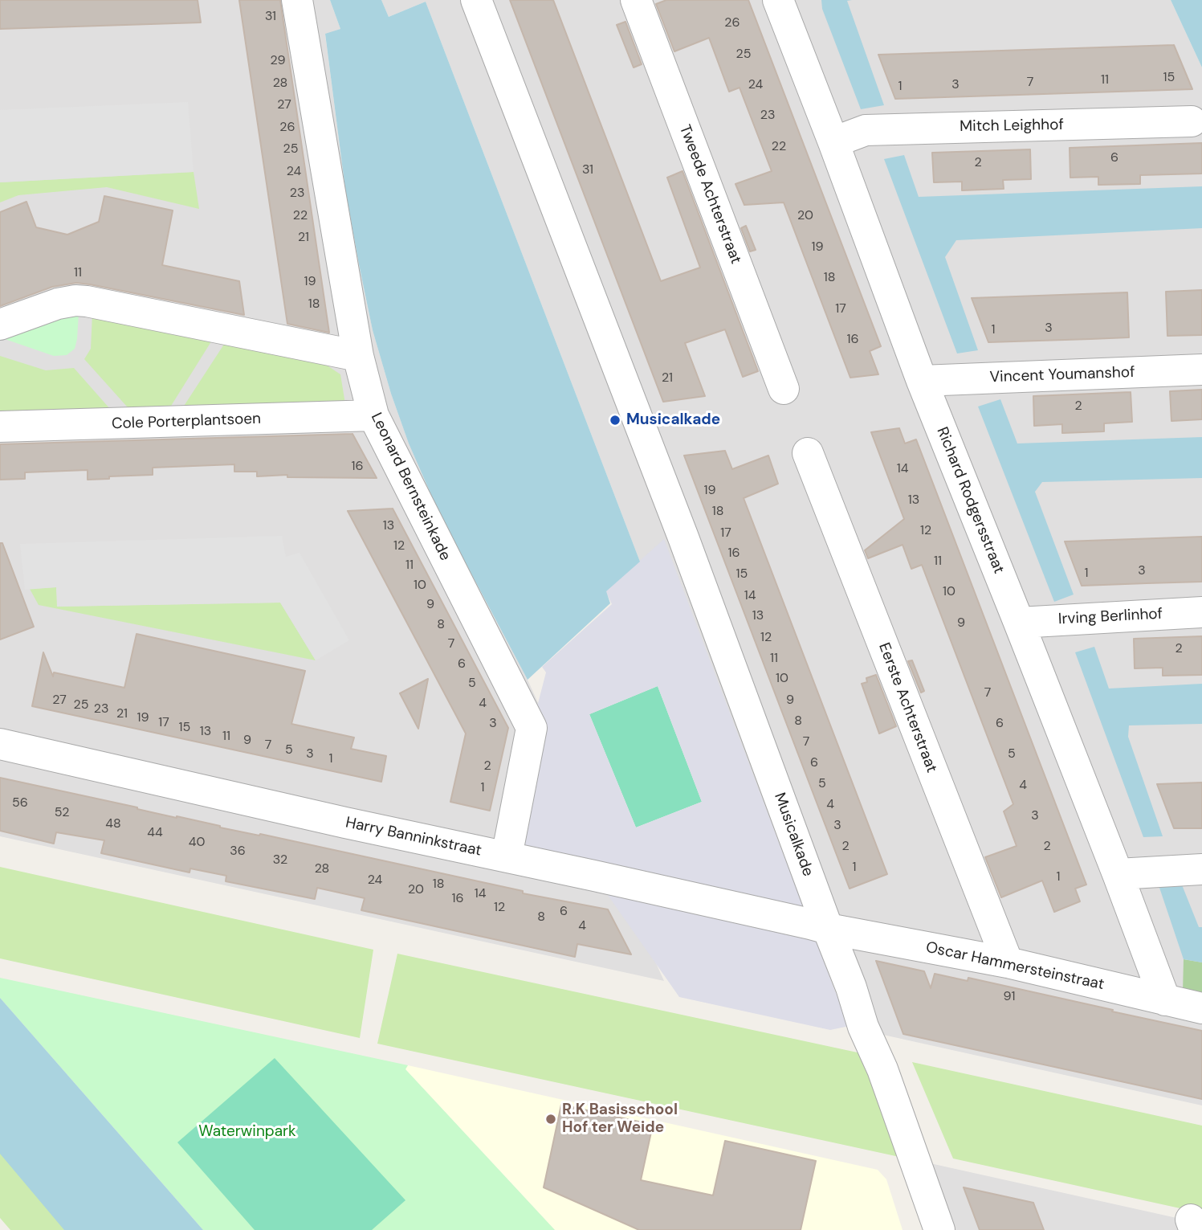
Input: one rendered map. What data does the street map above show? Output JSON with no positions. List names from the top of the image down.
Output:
{
  "streets": {
    "street": [
      "Mitch Leighhof",
      "Tweede Achterstraat",
      "Vincent Youmanshof",
      "Cole Porterplantsoen",
      "Leonard Bernsteinkade",
      "Richard Rodgersstraat",
      "Irving Berlinhof",
      "Eerste Achterstraat",
      "Musicalkade",
      "Harry Banninkstraat",
      "Oscar Hammersteinstraat"
    ]
  },
  "crossings": [
    ["Mitch Leighhof", "Richard Rodgersstraat"],
    ["Vincent Youmanshof", "Richard Rodgersstraat"],
    ["Cole Porterplantsoen", "Leonard Bernsteinkade"],
    ["Leonard Bernsteinkade", "Harry Banninkstraat"],
    ["Richard Rodgersstraat", "Irving Berlinhof"],
    ["Richard Rodgersstraat", "Oscar Hammersteinstraat"],
    ["Eerste Achterstraat", "Oscar Hammersteinstraat"],
    ["Musicalkade", "Harry Banninkstraat"],
    ["Musicalkade", "Oscar Hammersteinstraat"],
    ["Harry Banninkstraat", "Oscar Hammersteinstraat"]
  ],
  "parks": ["Waterwinpark"],
  "places": ["Musicalkade", "R.K Basisschool Hof ter Weide"],
  "house_numbers": [
    "31",
    "26",
    "25",
    "29",
    "15",
    "11",
    "7",
    "28",
    "24",
    "3",
    "1",
    "27",
    "23",
    "26",
    "22",
    "25",
    "6",
    "2",
    "31",
    "24",
    "23",
    "22",
    "20",
    "21",
    "19",
    "11",
    "18",
    "19",
    "18",
    "17",
    "3",
    "1",
    "16",
    "21",
    "2",
    "16",
    "14",
    "19",
    "13",
    "18",
    "13",
    "12",
    "17",
    "12",
    "16",
    "11",
    "11",
    "3",
    "1",
    "15",
    "10",
    "10",
    "14",
    "9",
    "13",
    "9",
    "8",
    "12",
    "7",
    "2",
    "11",
    "6",
    "10",
    "5",
    "7",
    "27",
    "9",
    "4",
    "25",
    "23",
    "21",
    "19",
    "8",
    "17",
    "3",
    "6",
    "15",
    "13",
    "11",
    "9",
    "7",
    "7",
    "5",
    "3",
    "5",
    "1",
    "6",
    "2",
    "5",
    "4",
    "1",
    "56",
    "4",
    "52",
    "3",
    "48",
    "3",
    "44",
    "40",
    "2",
    "2",
    "36",
    "32",
    "1",
    "28",
    "1",
    "24",
    "18",
    "20",
    "14",
    "16",
    "12",
    "6",
    "8",
    "4",
    "91"
  ]
}
